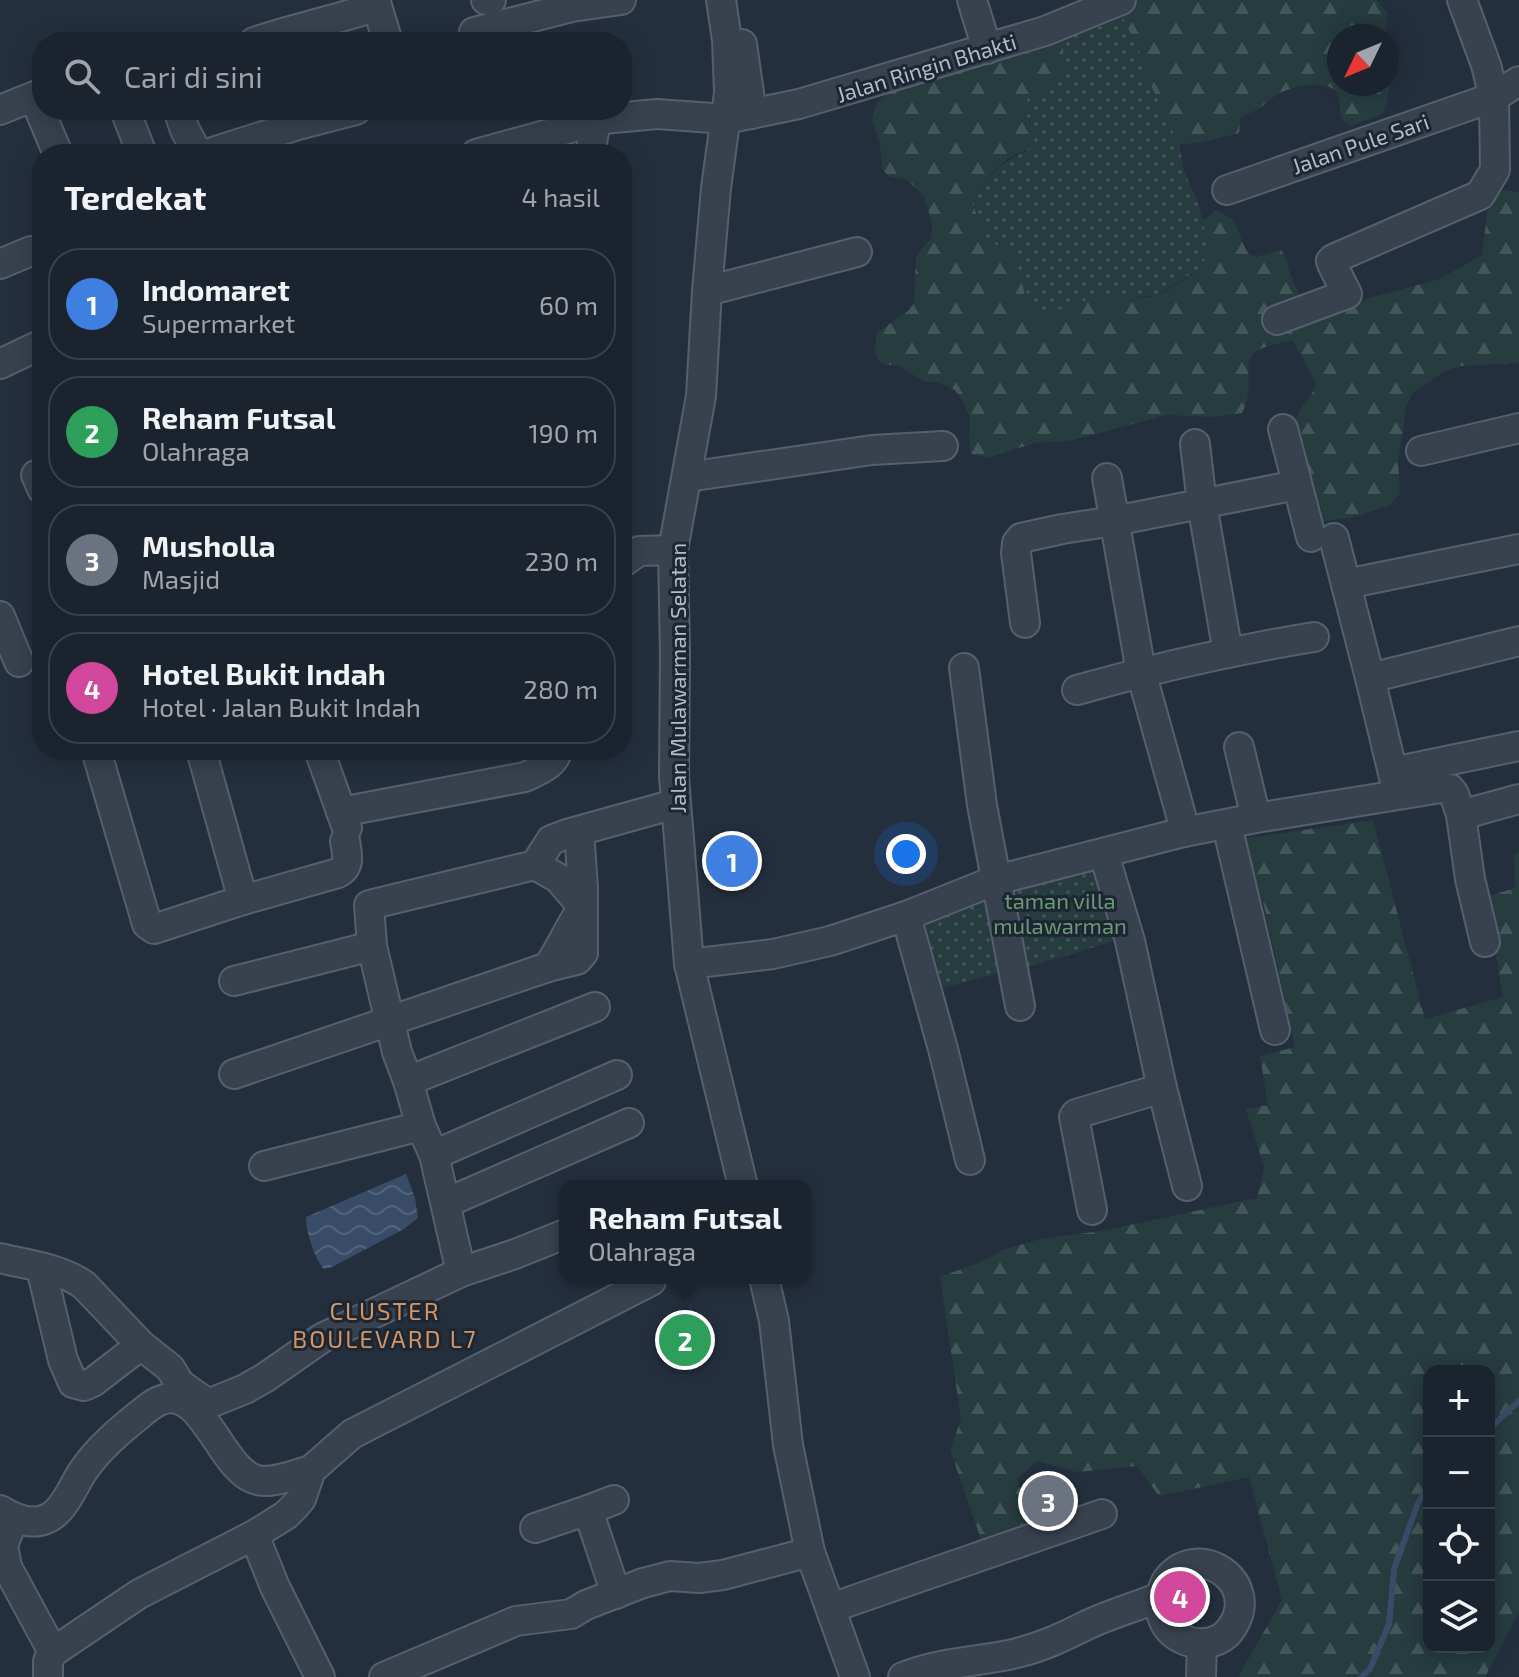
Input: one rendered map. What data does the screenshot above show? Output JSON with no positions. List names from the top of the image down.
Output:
{
  "streets": {
    "street": ["Jalan Ringin Bhakti", "Jalan Pule Sari", "Jalan Mulawarman Selatan"]
  },
  "crossings": [
    ["Jalan Ringin Bhakti", "Jalan Mulawarman Selatan"]
  ],
  "districts": ["CLUSTER BOULEVARD L7"],
  "parks": ["taman villa mulawarman"],
  "north": "bottom left",
  "page": {
    "search": "Cari di sini",
    "heading": ["Terdekat", "4 hasil"],
    "list": [
      {
        "mark": "1",
        "name": "Indomaret",
        "note": "Supermarket",
        "value": "60 m"
      },
      {
        "mark": "2",
        "name": "Reham Futsal",
        "note": "Olahraga",
        "value": "190 m"
      },
      {
        "mark": "3",
        "name": "Musholla",
        "note": "Masjid",
        "value": "230 m"
      },
      {
        "mark": "4",
        "name": "Hotel Bukit Indah",
        "note": "Hotel · Jalan Bukit Indah",
        "value": "280 m"
      }
    ],
    "pins": [
      "1",
      "2",
      "3",
      "4"
    ],
    "popup": ["Reham Futsal", "Olahraga"],
    "map_buttons": ["+", "−"]
  }
}
